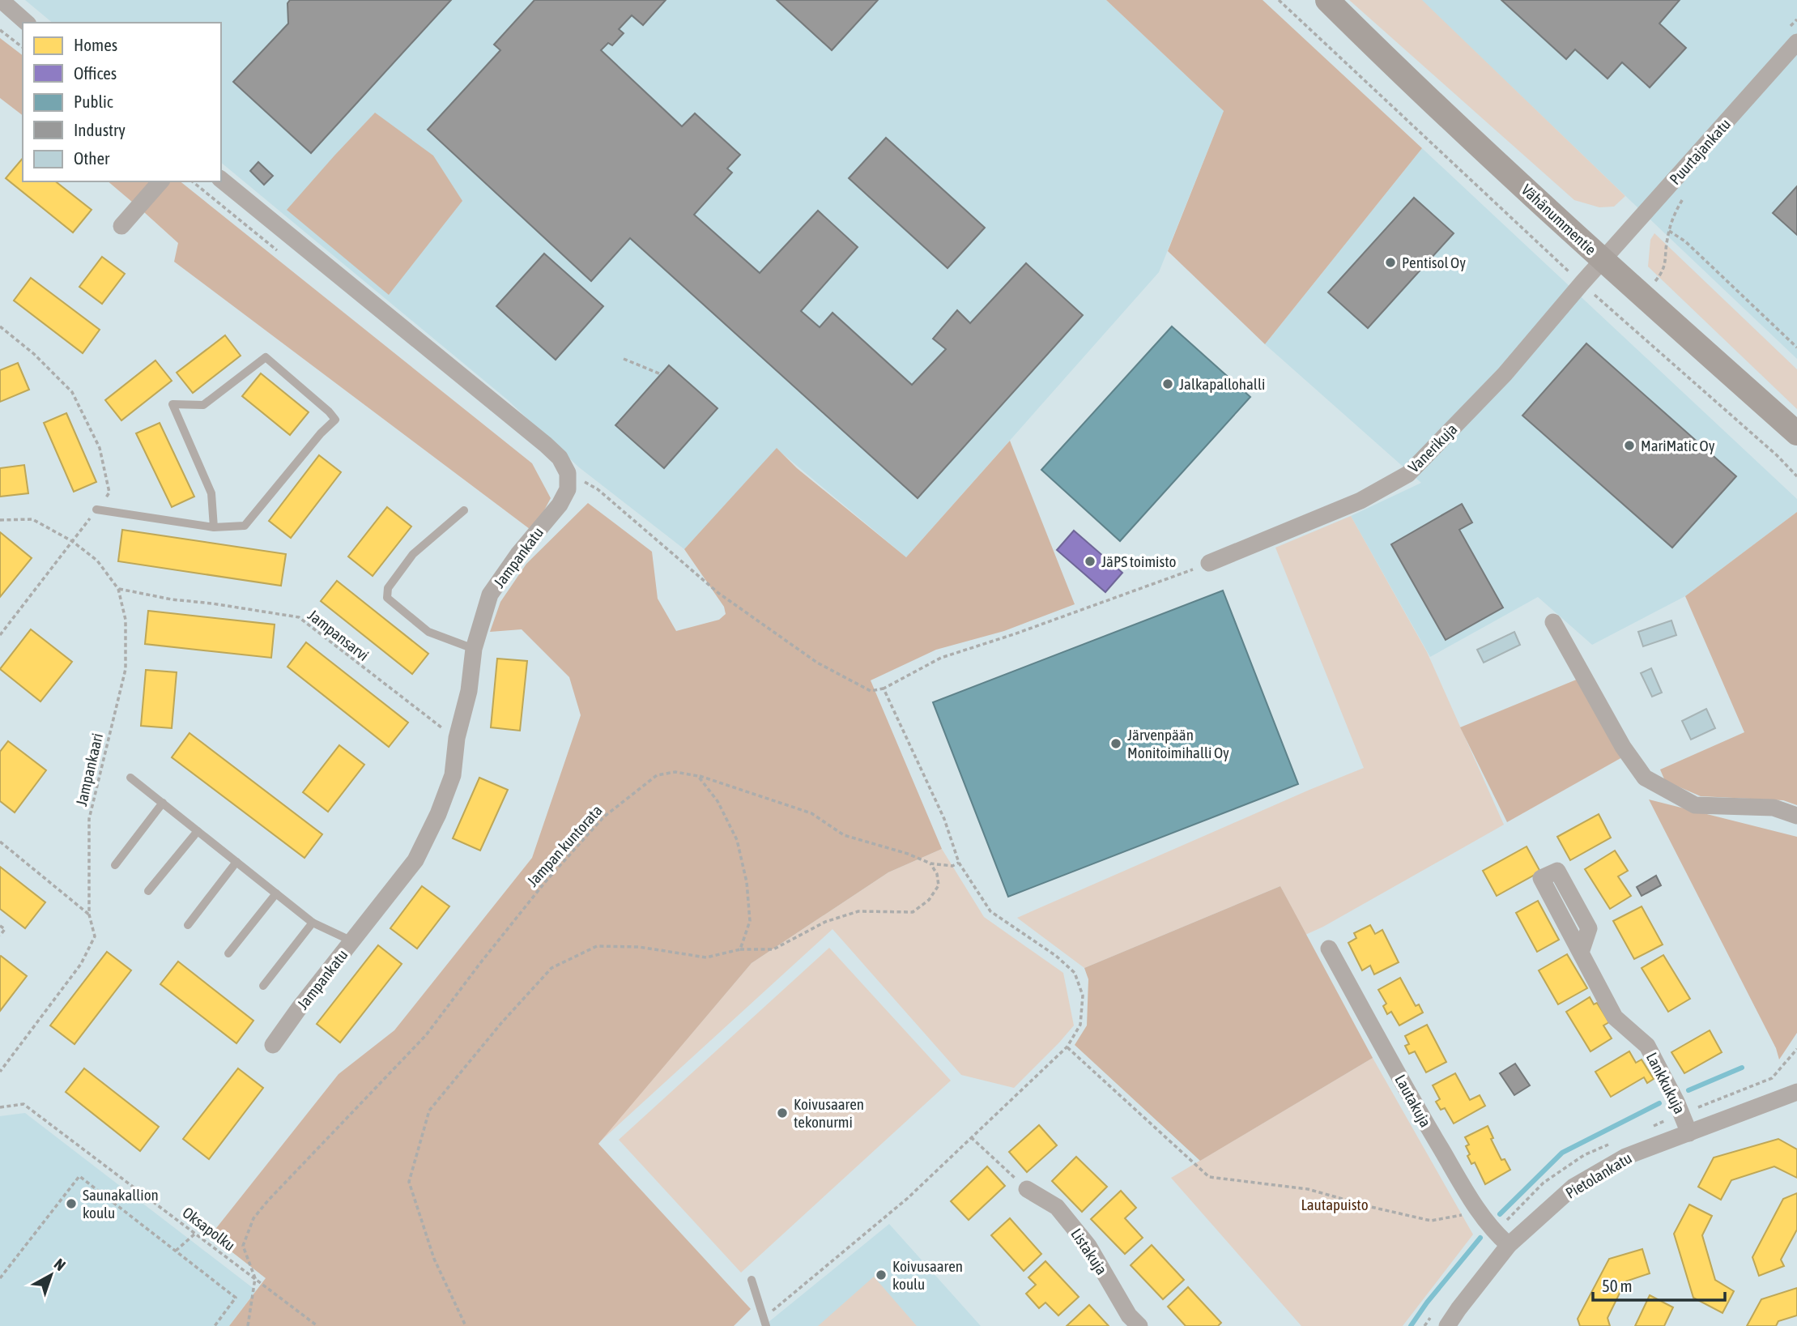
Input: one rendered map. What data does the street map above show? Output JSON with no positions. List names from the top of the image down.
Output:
{
  "streets": {
    "main road": ["Vähänummentie"],
    "street": [
      "Puurtajankatu",
      "Vanerikuja",
      "Jampankatu",
      "Lankkukuja",
      "Lautakuja",
      "Pietolankatu",
      "Listakuja"
    ],
    "path": [
      "Jampansarvi",
      "Jampankaari",
      "Jampan kuntorata",
      "Oksapolku"
    ]
  },
  "crossings": [
    ["Puurtajankatu", "Vähänummentie"],
    ["Puurtajankatu", "Vanerikuja"],
    ["Vähänummentie", "Vanerikuja"],
    ["Jampankatu", "Jampansarvi"],
    ["Jampansarvi", "Jampankaari"],
    ["Jampan kuntorata", "Oksapolku"],
    ["Lankkukuja", "Pietolankatu"],
    ["Lautakuja", "Pietolankatu"]
  ],
  "parks": ["Lautapuisto"],
  "places": [
    "Pentisol Oy",
    "Jalkapallohalli",
    "MariMatic Oy",
    "JäPS toimisto",
    "Järvenpään Monitoimihalli Oy",
    "Koivusaaren tekonurmi",
    "Saunakallion koulu",
    "Koivusaaren koulu"
  ],
  "legend": [
    "Homes",
    "Offices",
    "Public",
    "Industry",
    "Other"
  ],
  "scale_bar": "50 m",
  "north": "top right"
}
